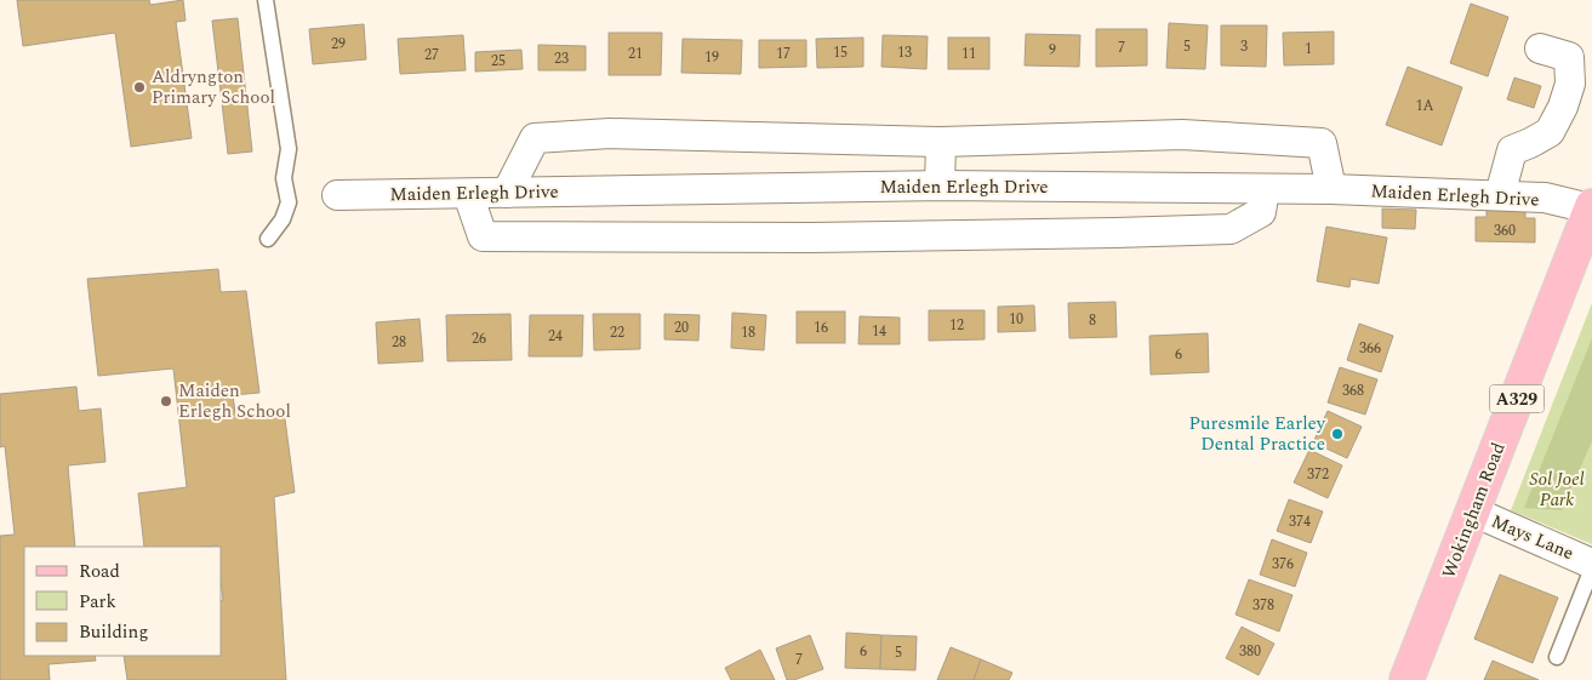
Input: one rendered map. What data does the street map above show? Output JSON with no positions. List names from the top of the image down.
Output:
{
  "streets": {
    "main road": ["A329", "Wokingham Road"],
    "street": ["Maiden Erlegh Drive", "Mays Lane"]
  },
  "crossings": [
    ["Maiden Erlegh Drive", "Wokingham Road"],
    ["Wokingham Road", "Mays Lane"]
  ],
  "parks": ["Sol Joel Park"],
  "places": ["Aldryngton Primary School", "Maiden Erlegh School", "Puresmile Earley Dental Practice"],
  "house_numbers": [
    "29",
    "5",
    "3",
    "7",
    "1",
    "9",
    "15",
    "13",
    "21",
    "17",
    "11",
    "27",
    "19",
    "23",
    "25",
    "1A",
    "360",
    "10",
    "8",
    "12",
    "20",
    "16",
    "14",
    "22",
    "18",
    "24",
    "26",
    "28",
    "366",
    "6",
    "368",
    "372",
    "374",
    "376",
    "378",
    "6",
    "380",
    "5",
    "7"
  ],
  "legend": ["Road", "Park", "Building"]
}
